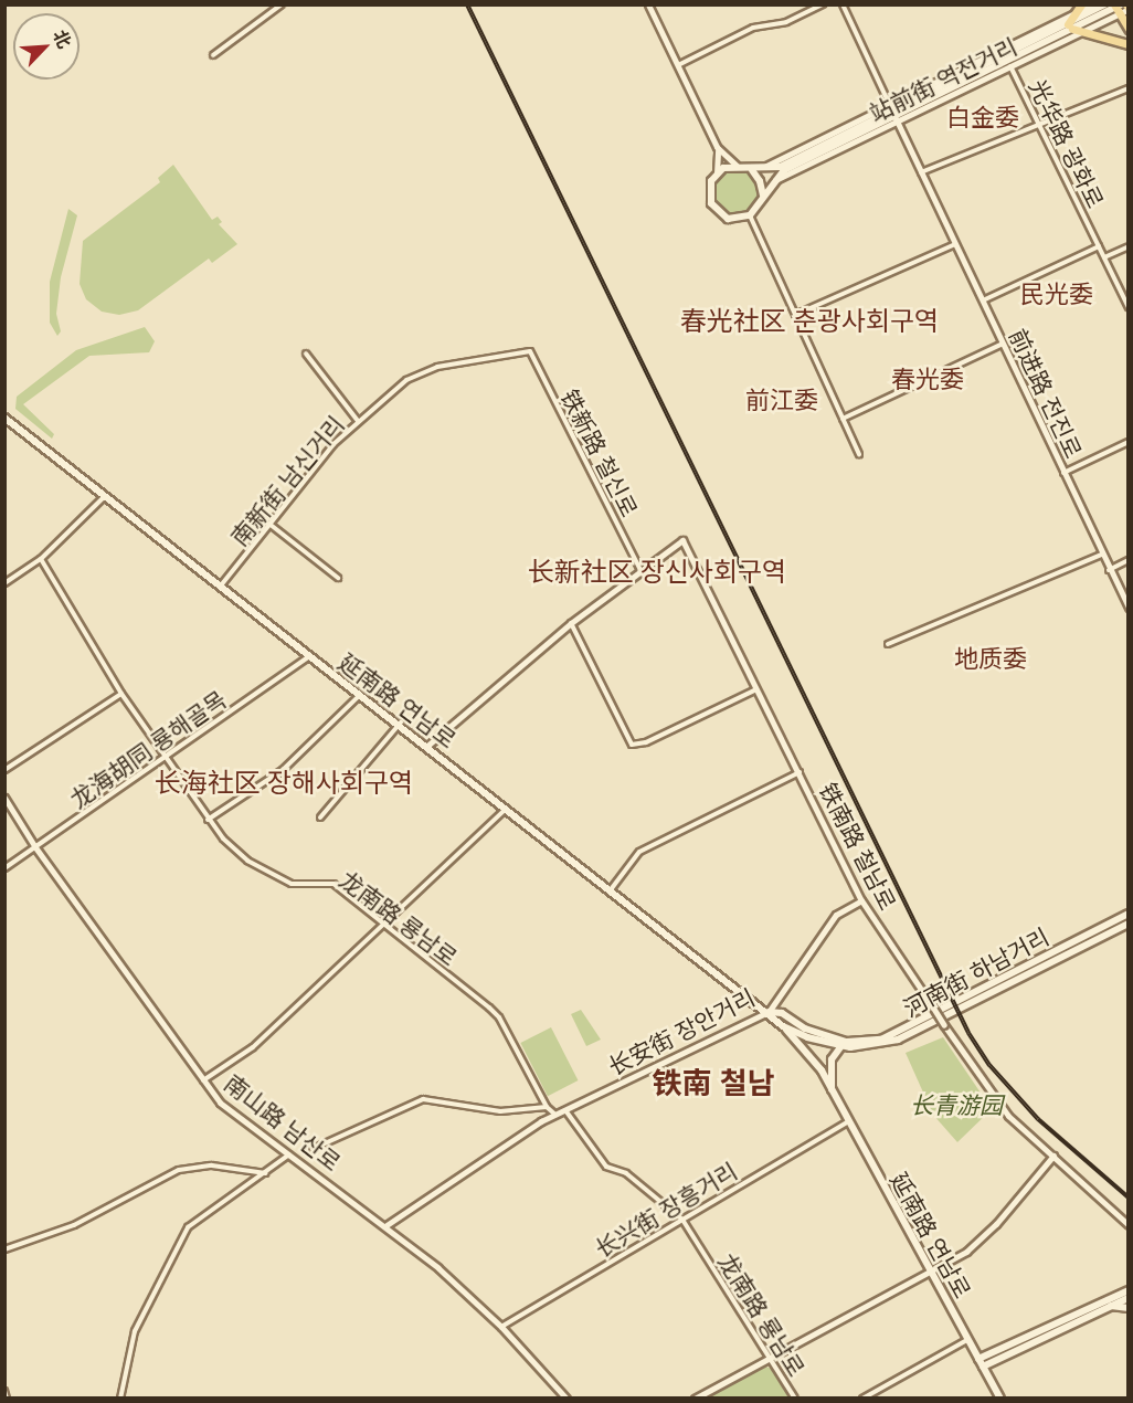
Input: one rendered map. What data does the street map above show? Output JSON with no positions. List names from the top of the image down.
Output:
{
  "streets": {
    "main road": ["站前街 역전거리", "延南路 연남로", "河南街 하남거리"],
    "street": [
      "光华路 광화로",
      "前进路 전진로",
      "铁新路 철신로",
      "南新街 남신거리",
      "龙海胡同 룡해골목",
      "铁南路 철남로",
      "龙南路 룡남로",
      "长安街 장안거리",
      "南山路 남산로",
      "长兴街 장흥거리"
    ]
  },
  "crossings": [
    ["站前街 역전거리", "光华路 광화로"],
    ["站前街 역전거리", "前进路 전진로"],
    ["铁新路 철신로", "南新街 남신거리"],
    ["铁新路 철신로", "铁南路 철남로"],
    ["南新街 남신거리", "延南路 연남로"],
    ["延南路 연남로", "龙海胡同 룡해골목"],
    ["延南路 연남로", "河南街 하남거리"],
    ["延南路 연남로", "长安街 장안거리"],
    ["延南路 연남로", "长兴街 장흥거리"],
    ["龙海胡同 룡해골목", "龙南路 룡남로"],
    ["龙海胡同 룡해골목", "南山路 남산로"],
    ["铁南路 철남로", "长安街 장안거리"],
    ["龙南路 룡남로", "长安街 장안거리"],
    ["龙南路 룡남로", "长兴街 장흥거리"],
    ["长安街 장안거리", "南山路 남산로"],
    ["南山路 남산로", "长兴街 장흥거리"]
  ],
  "districts": [
    "白金委",
    "民光委",
    "春光社区 춘광사회구역",
    "春光委",
    "前江委",
    "长新社区 장신사회구역",
    "地质委",
    "长海社区 장해사회구역",
    "铁南 철남"
  ],
  "parks": ["长青游园"],
  "north": "top right"
}
